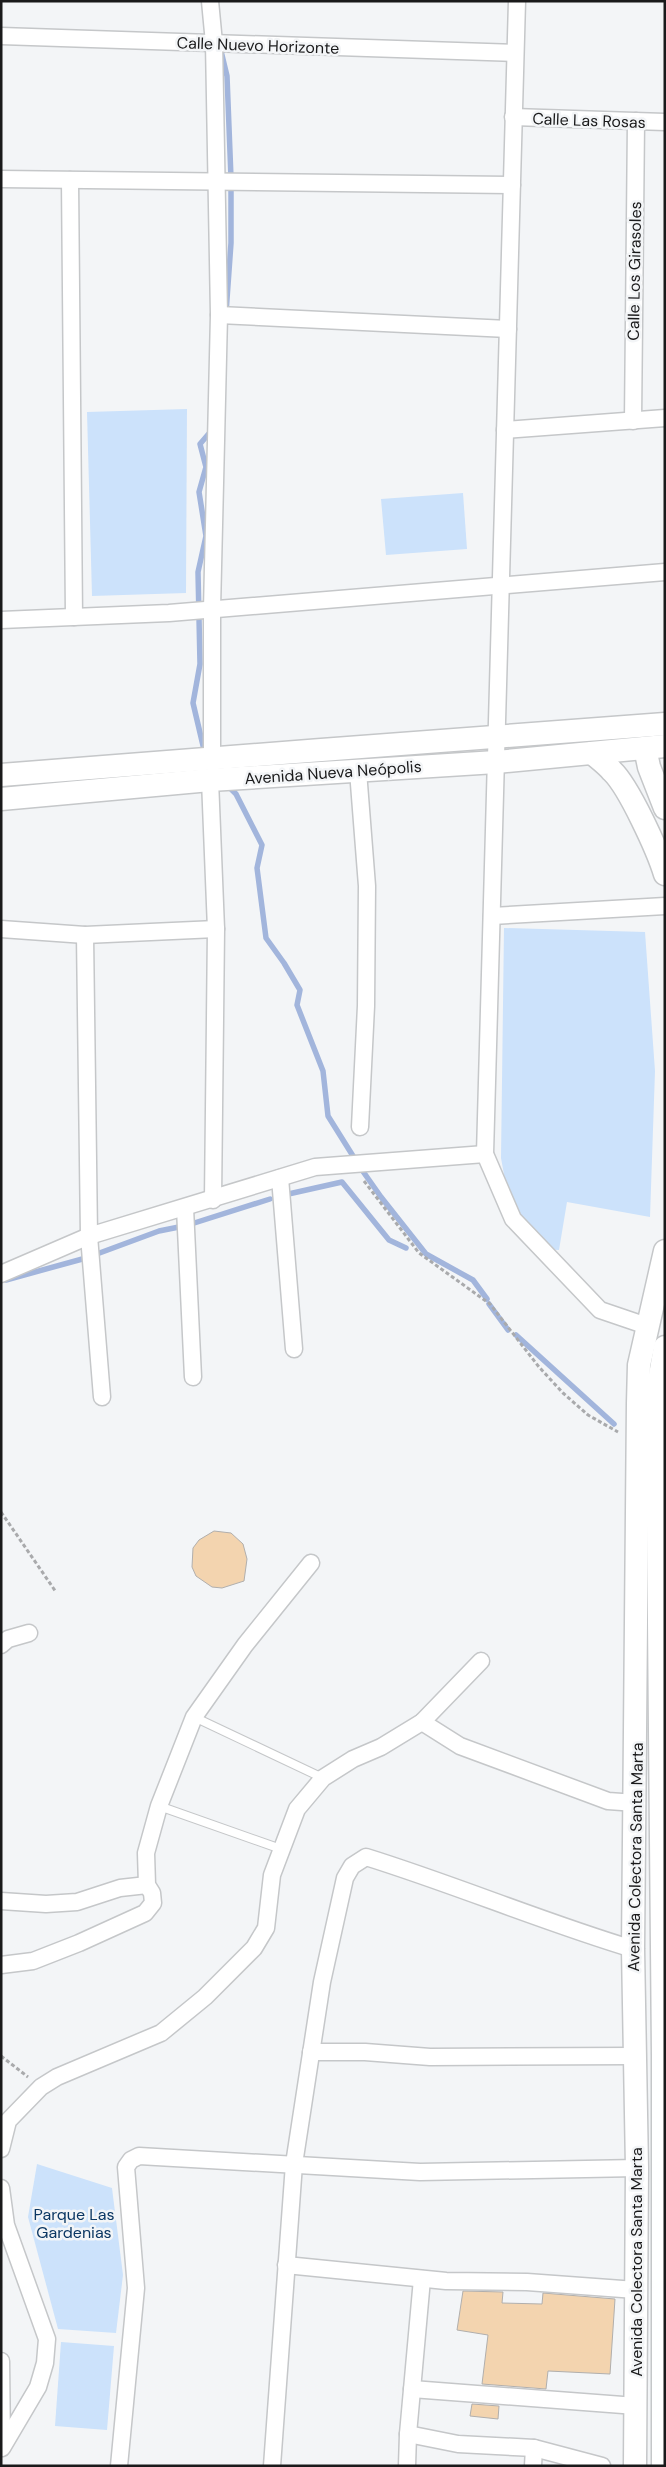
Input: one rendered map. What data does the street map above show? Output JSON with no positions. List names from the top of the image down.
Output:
{
  "streets": {
    "street": [
      "Calle Nuevo Horizonte",
      "Calle Las Rosas",
      "Calle Los Girasoles",
      "Avenida Nueva Neópolis",
      "Avenida Colectora Santa Marta"
    ]
  },
  "crossings": [
    ["Calle Las Rosas", "Calle Los Girasoles"]
  ],
  "parks": ["Parque Las Gardenias"]
}
